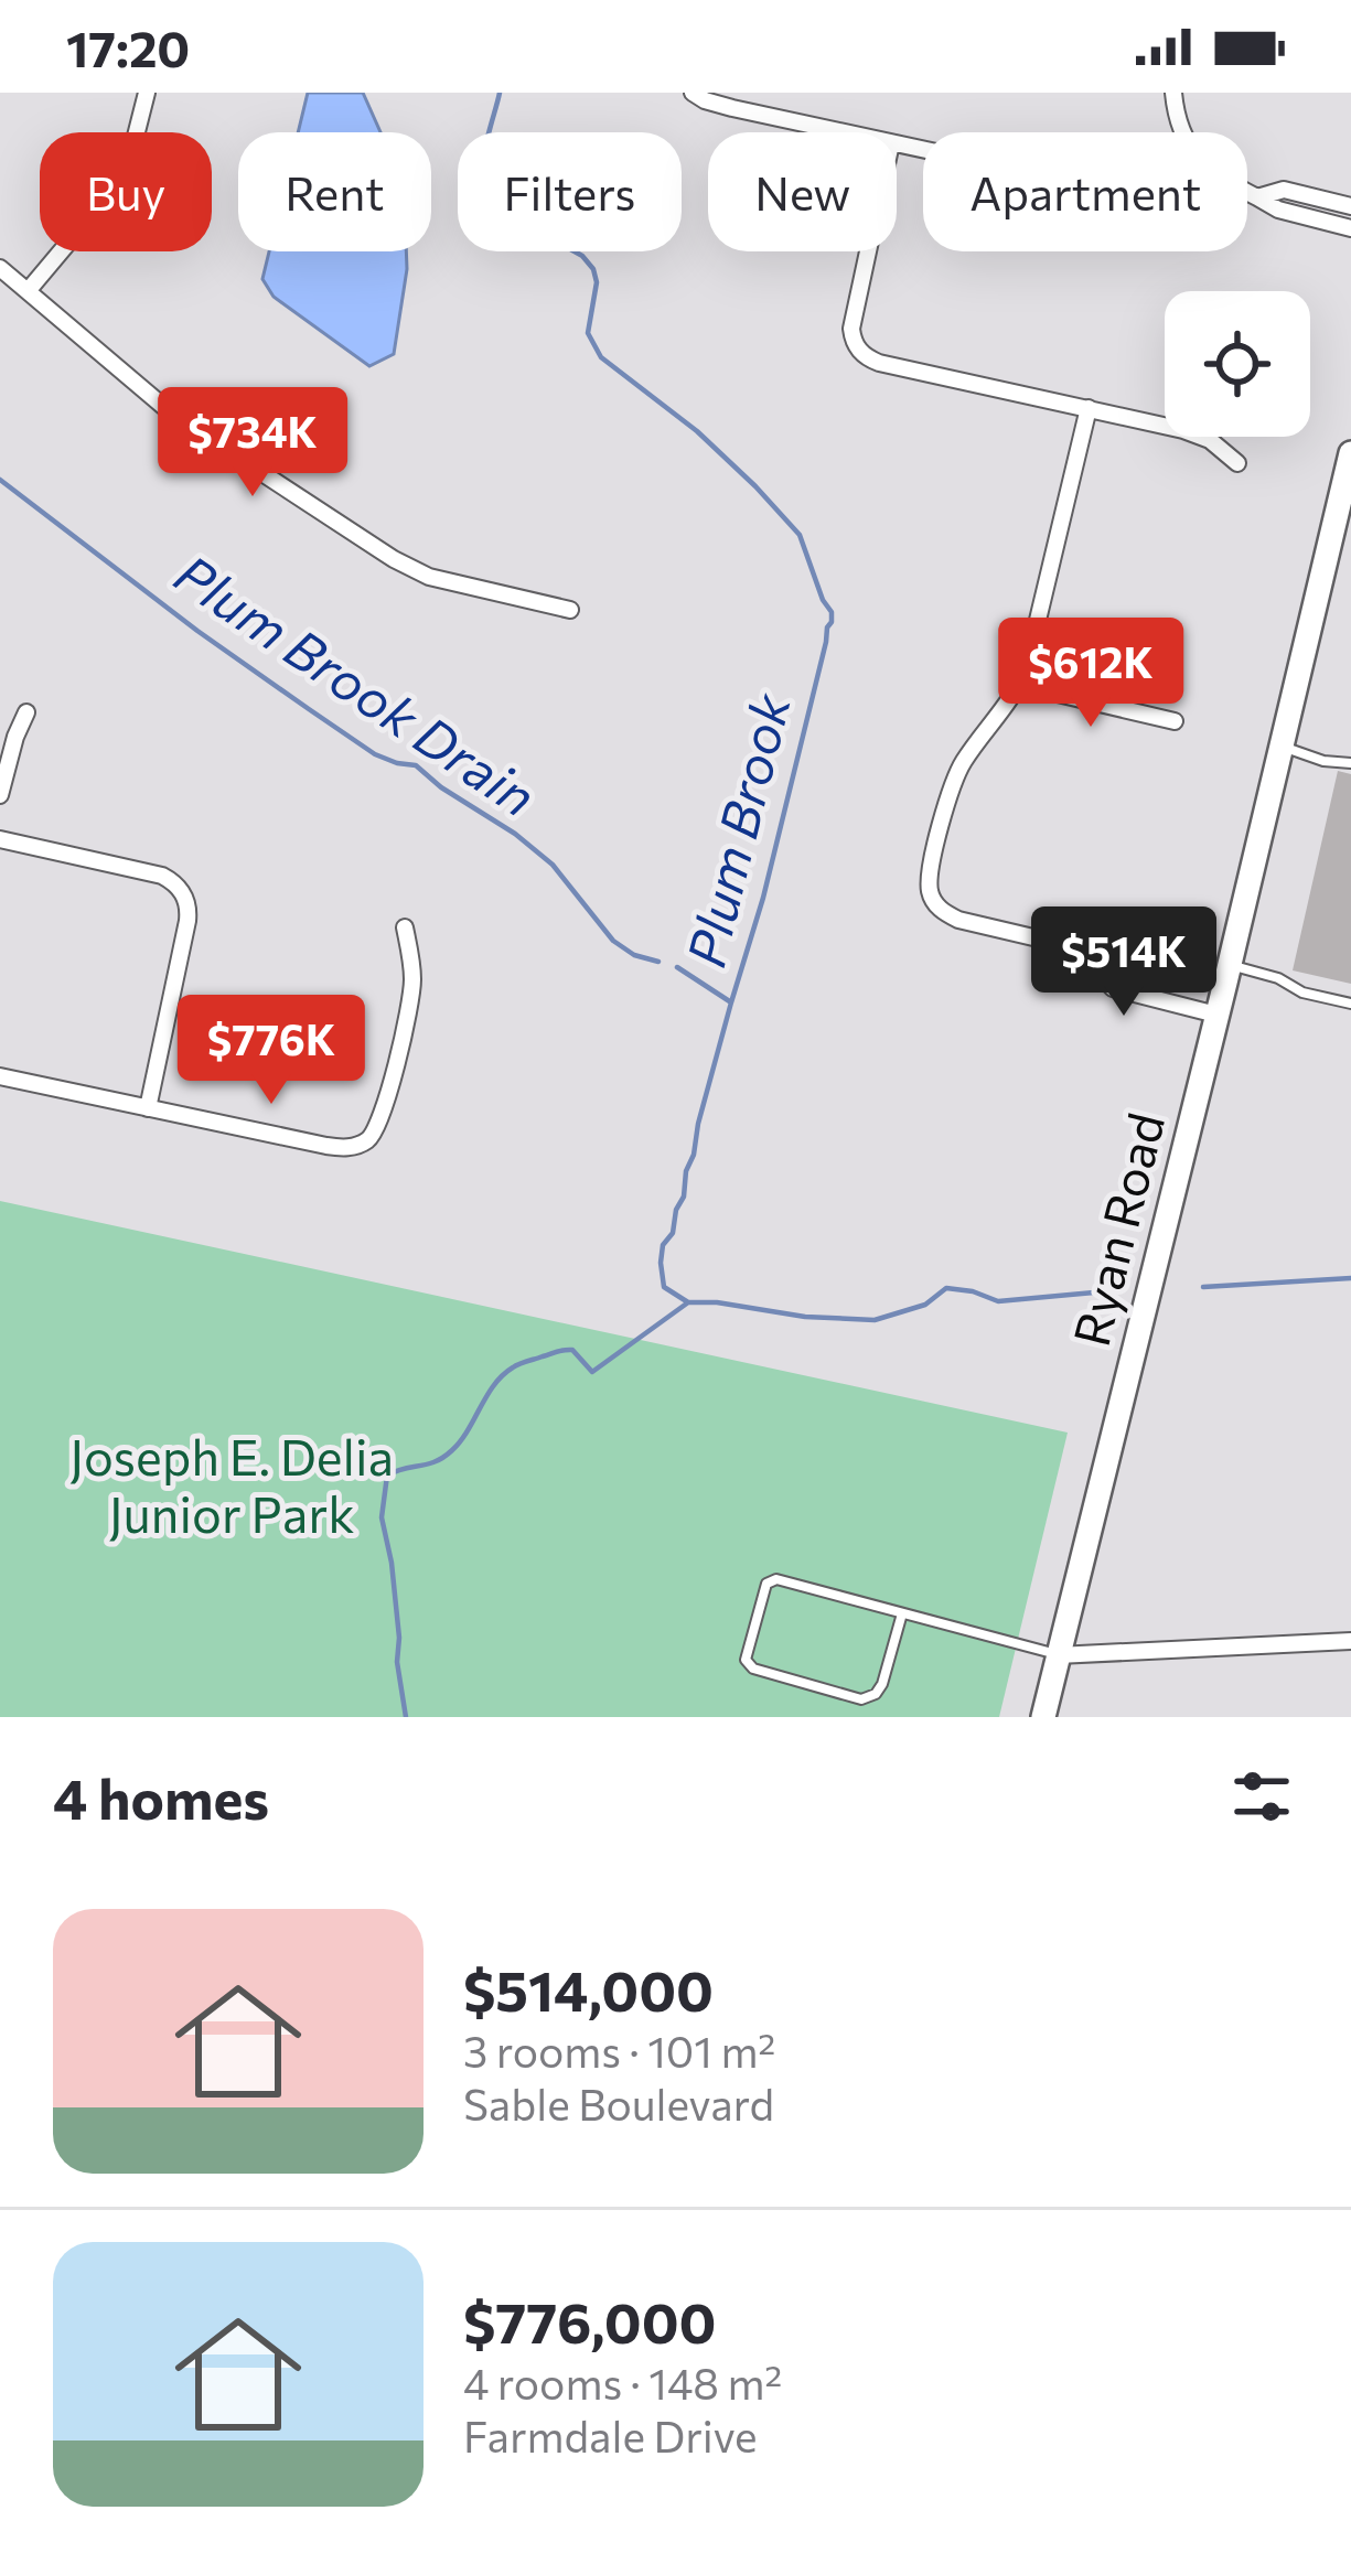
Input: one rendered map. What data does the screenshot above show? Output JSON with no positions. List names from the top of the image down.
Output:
{
  "streets": {
    "main road": ["Ryan Road"]
  },
  "water": ["Plum Brook Drain", "Plum Brook"],
  "parks": ["Joseph E. Delia Junior Park"],
  "page": {
    "status": "17:20",
    "chip": [
      "Buy",
      "Rent",
      "Filters",
      "New",
      "Apartment"
    ],
    "price": [
      "$734K",
      "$612K",
      "$514K",
      "$776K"
    ],
    "heading": "4 homes",
    "list": [
      {
        "name": "$514,000",
        "note": "3 rooms · 101 m² · Sable Boulevard"
      },
      {
        "name": "$776,000",
        "note": "4 rooms · 148 m² · Farmdale Drive"
      }
    ]
  }
}
